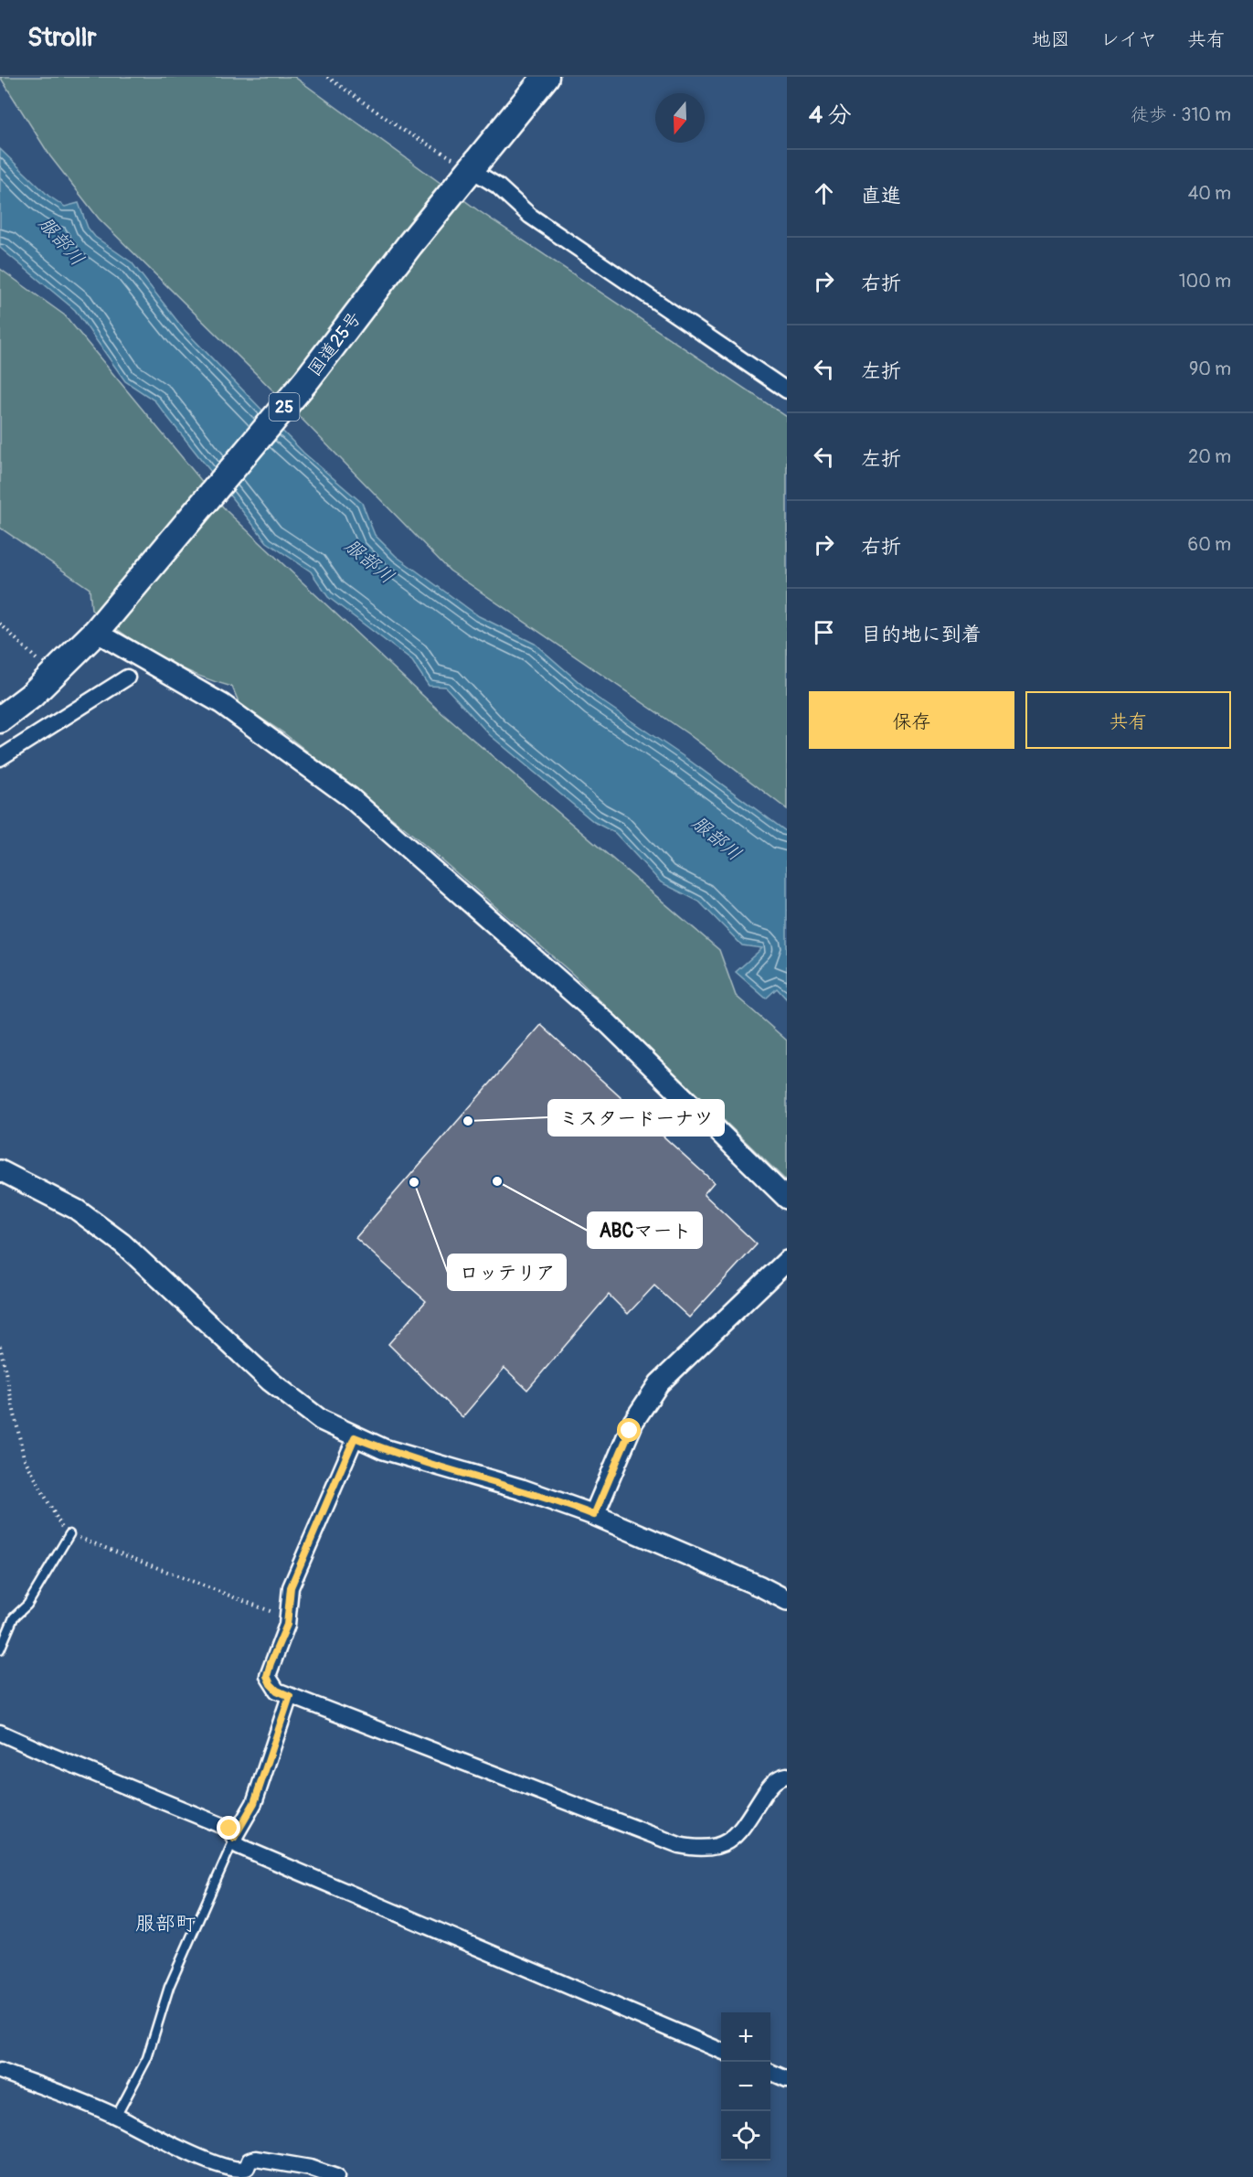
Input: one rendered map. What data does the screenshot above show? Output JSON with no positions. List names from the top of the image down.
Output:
{
  "streets": {
    "highway": ["国道25号", "25"]
  },
  "districts": ["服部町"],
  "water": ["服部川"],
  "places": ["ミスタードーナツ", "ABCマート", "ロッテリア"],
  "north": "bottom",
  "page": {
    "header": "Strollr",
    "nav": ["地図", "レイヤ", "共有"],
    "heading": ["4 分", "徒歩 · 310 m"],
    "list": [
      ["直進", "40 m"],
      ["右折", "100 m"],
      ["左折", "90 m"],
      ["左折", "20 m"],
      ["右折", "60 m"],
      "目的地に到着"
    ],
    "buttons": ["保存", "共有"],
    "map_buttons": ["+", "−"]
  }
}
